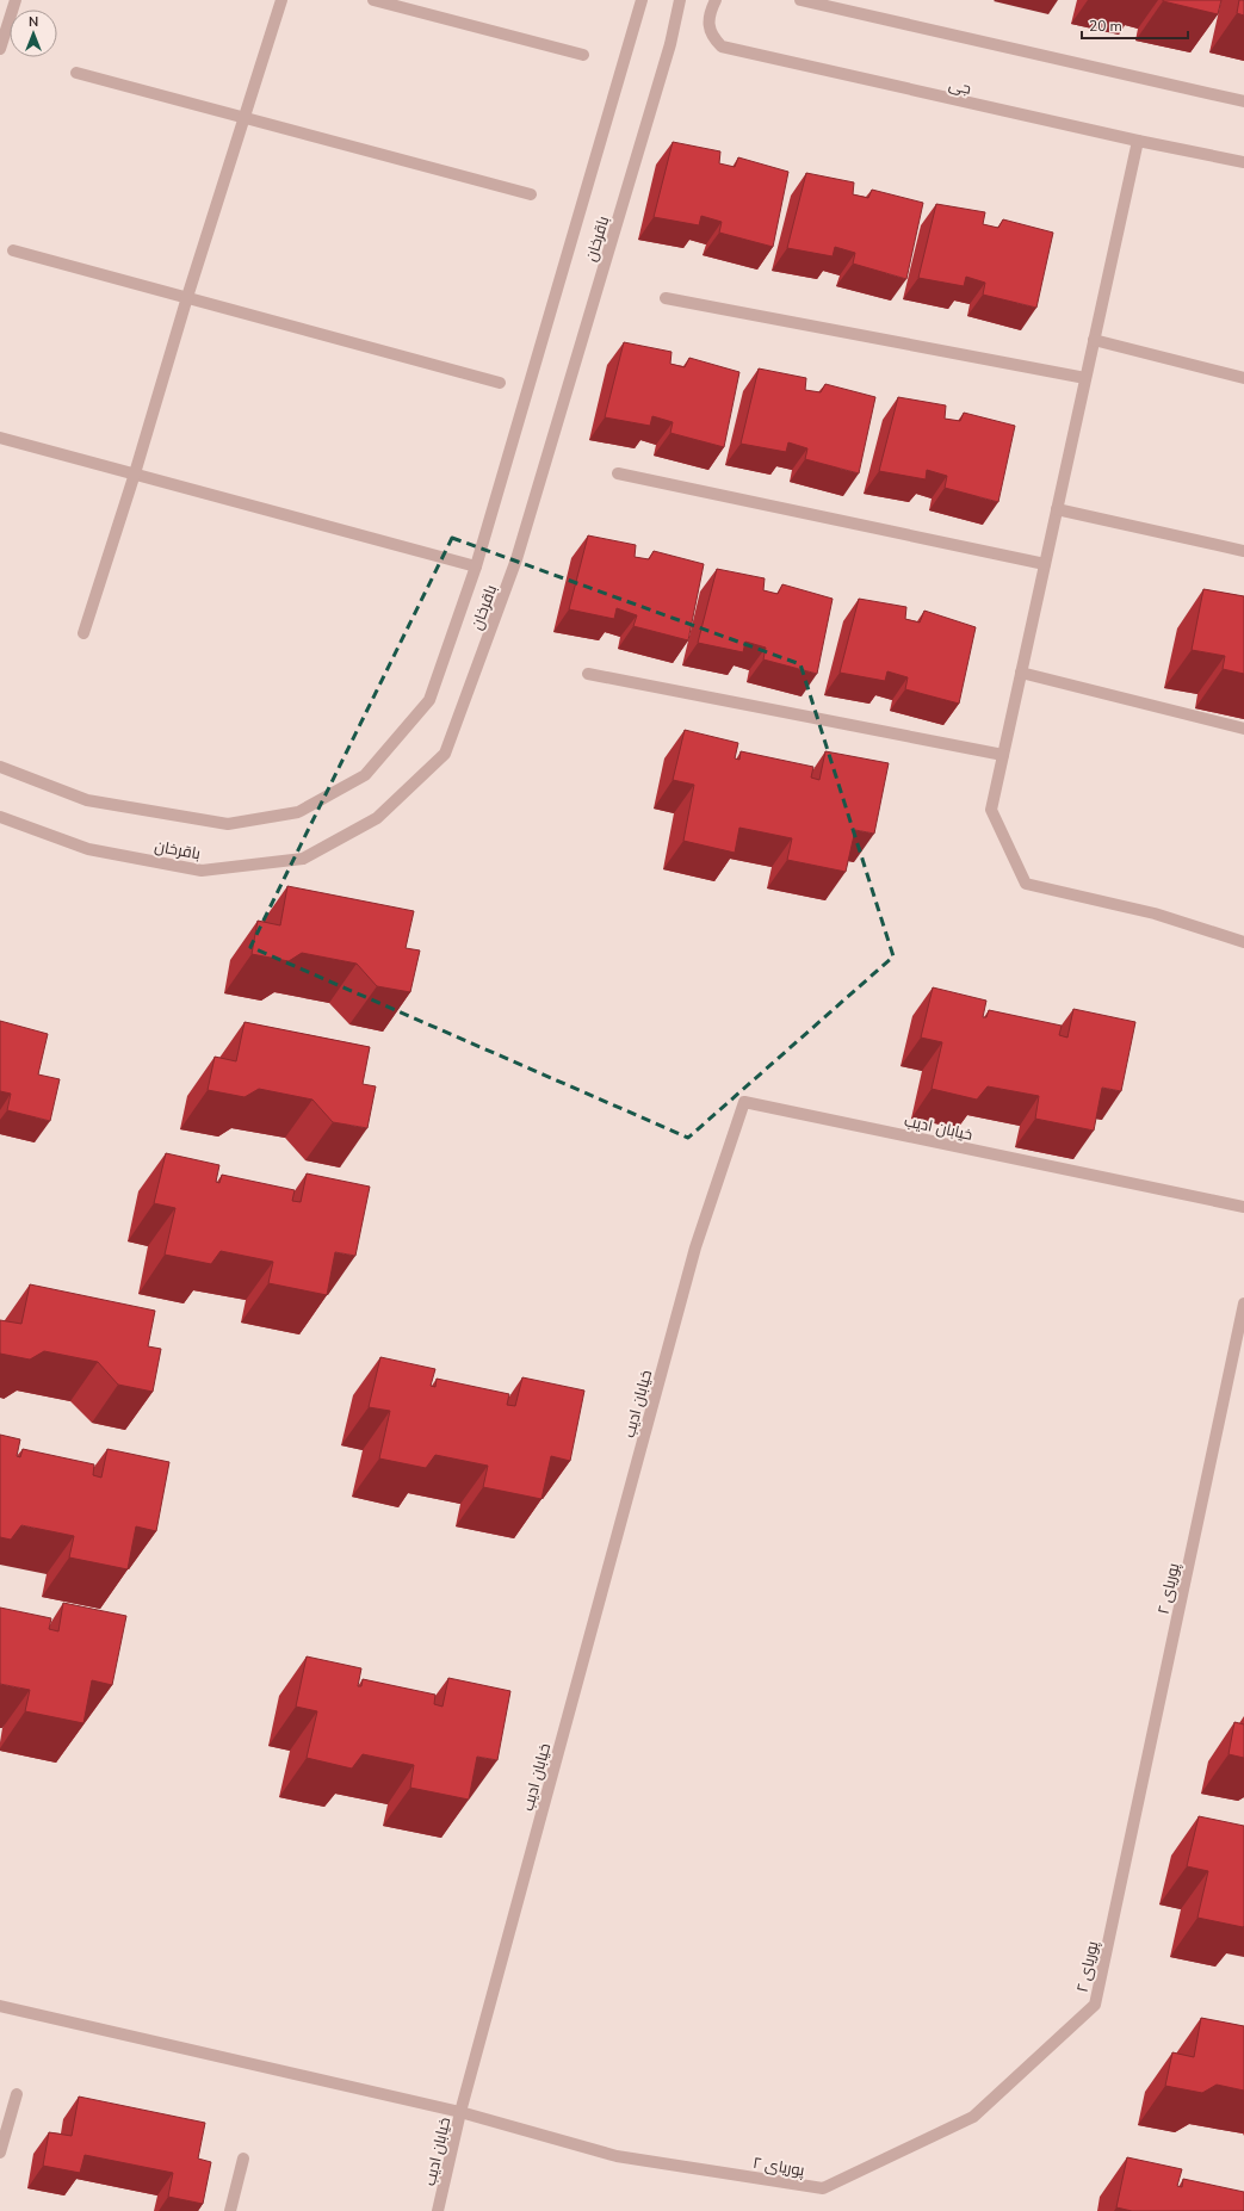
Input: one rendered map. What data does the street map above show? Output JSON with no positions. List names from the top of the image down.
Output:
{
  "streets": {
    "street": [
      "جی",
      "باقرخان",
      "خیابان ادیب",
      "پوریای ۲"
    ]
  },
  "crossings": [
    ["خیابان ادیب", "پوریای ۲"]
  ],
  "scale_bar": "20 m",
  "north": "top"
}
